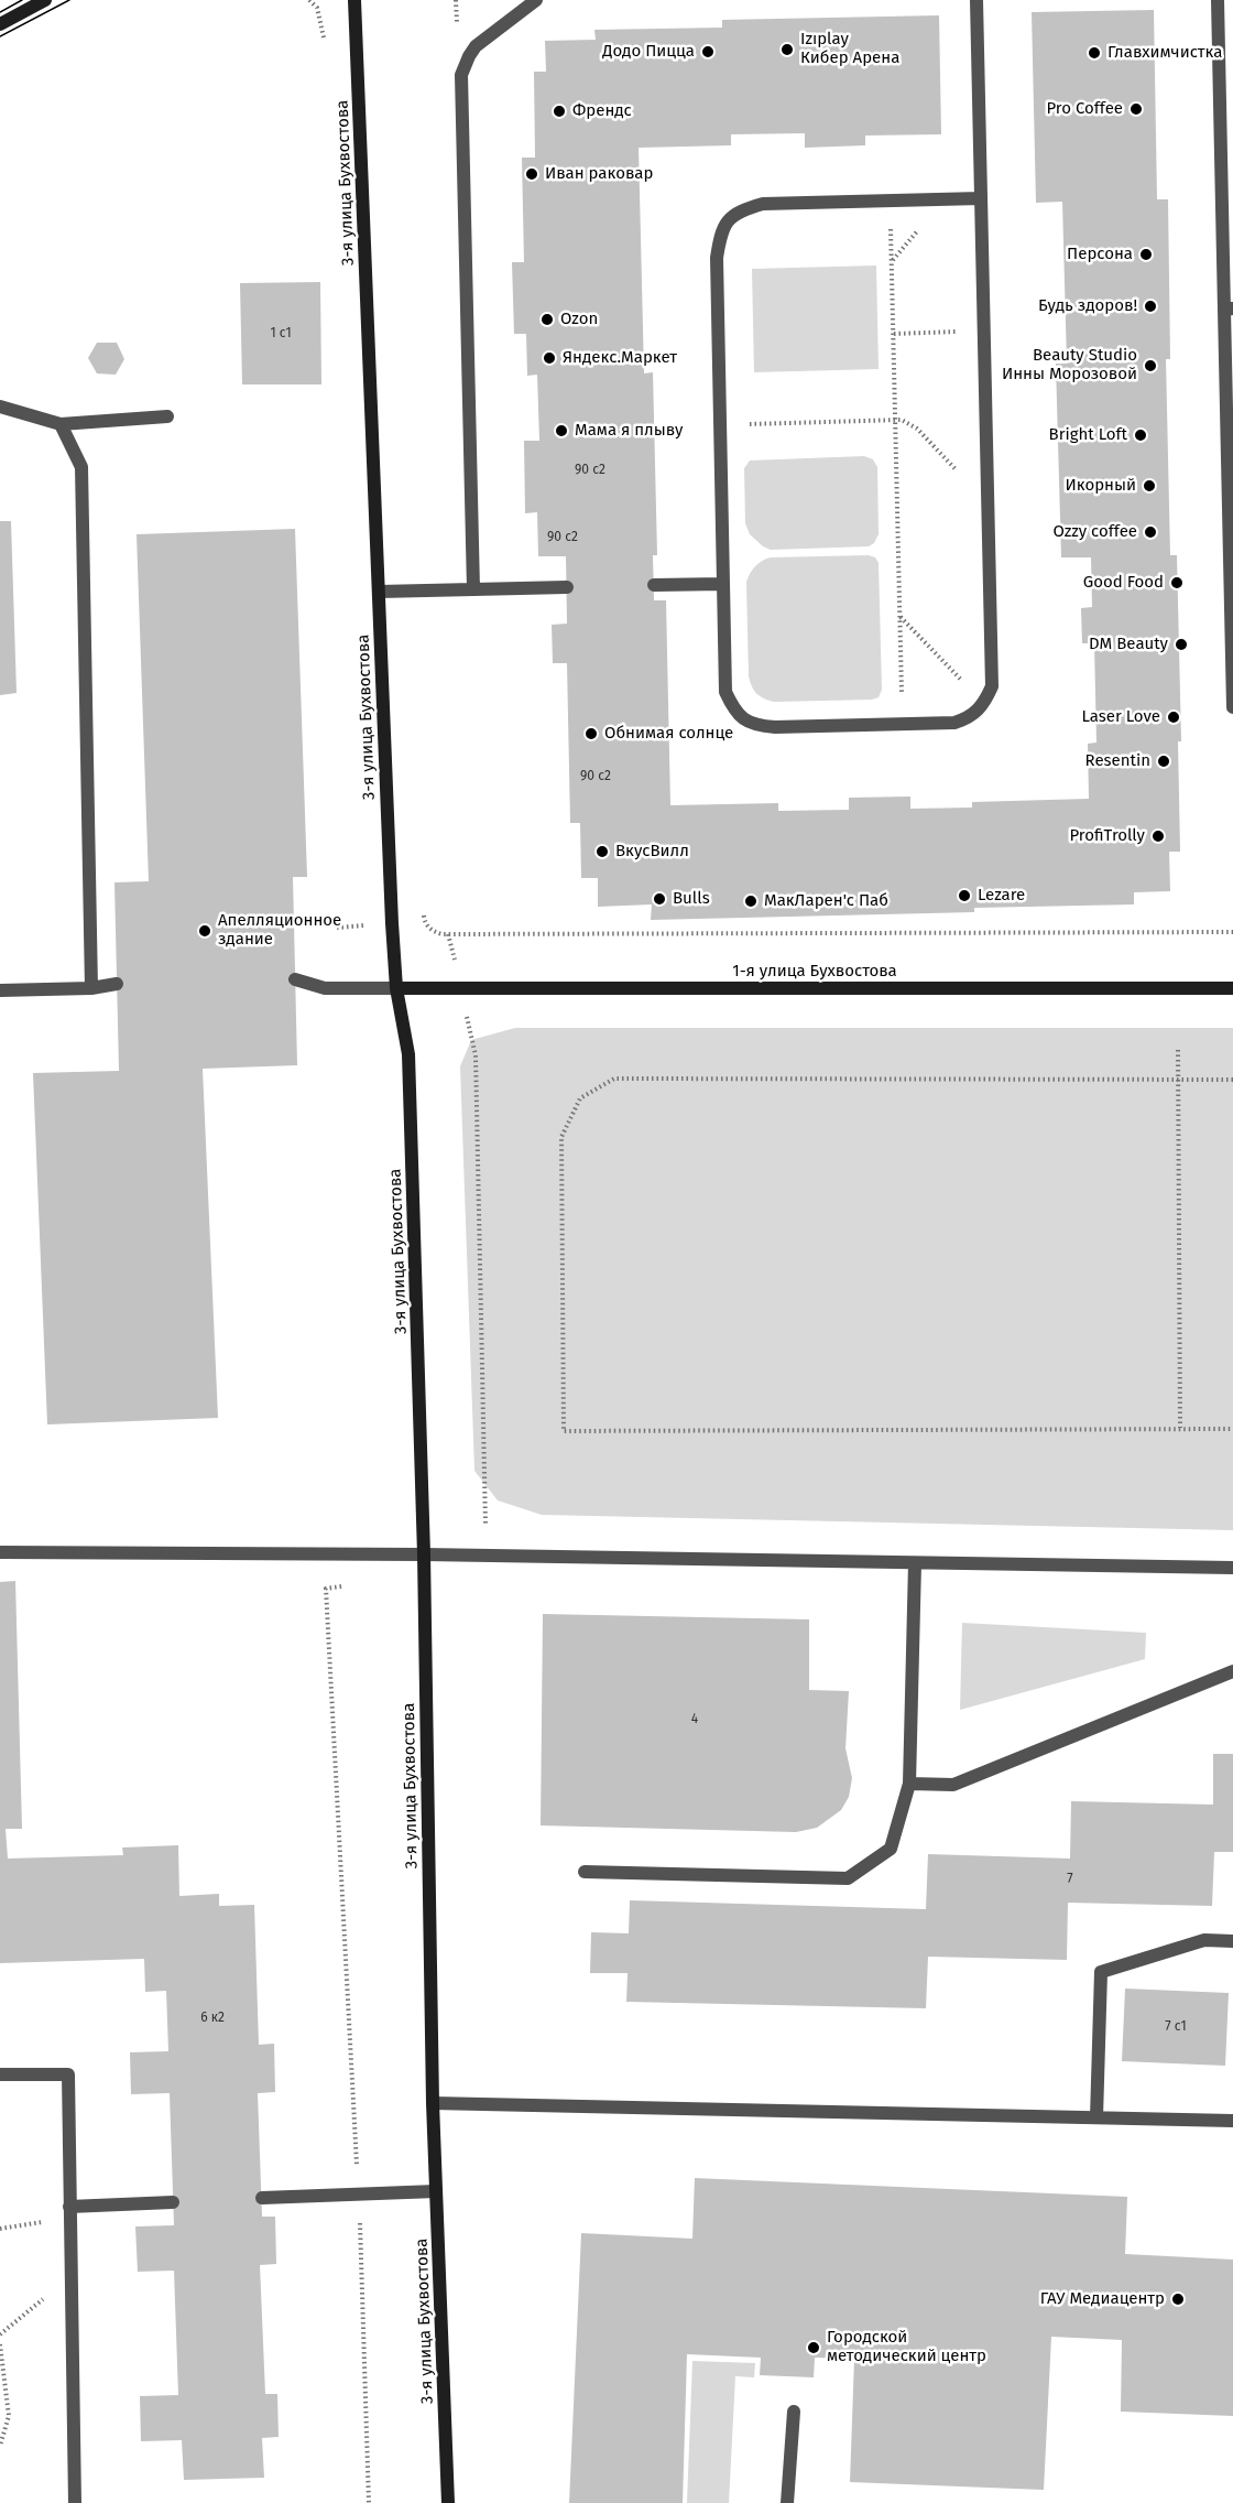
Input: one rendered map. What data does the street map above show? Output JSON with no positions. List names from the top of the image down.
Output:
{
  "streets": {
    "street": ["3-я улица Бухвостова", "1-я улица Бухвостова"]
  },
  "crossings": [
    ["3-я улица Бухвостова", "1-я улица Бухвостова"]
  ],
  "places": [
    "Izıplay Кибер Арена",
    "Додо Пицца",
    "Главхимчистка",
    "Pro Coffee",
    "Френдс",
    "Иван раковар",
    "Персона",
    "Будь здоров!",
    "Ozon",
    "Яндекс.Маркет",
    "Beauty Studio Инны Морозовой",
    "Мама я плыву",
    "Bright Loft",
    "Икорный",
    "Ozzy coffee",
    "Good Food",
    "DM Beauty",
    "Laser Love",
    "Обнимая солнце",
    "Resentin",
    "ProfiTrolly",
    "ВкусВилл",
    "Lezare",
    "Bulls",
    "МакЛарен'с Паб",
    "Апелляционное здание",
    "ГАУ Медиацентр",
    "Городской методический центр"
  ],
  "house_numbers": [
    "1 с1",
    "90 с2",
    "90 с2",
    "90 с2",
    "4",
    "7",
    "6 к2",
    "7 с1"
  ]
}
